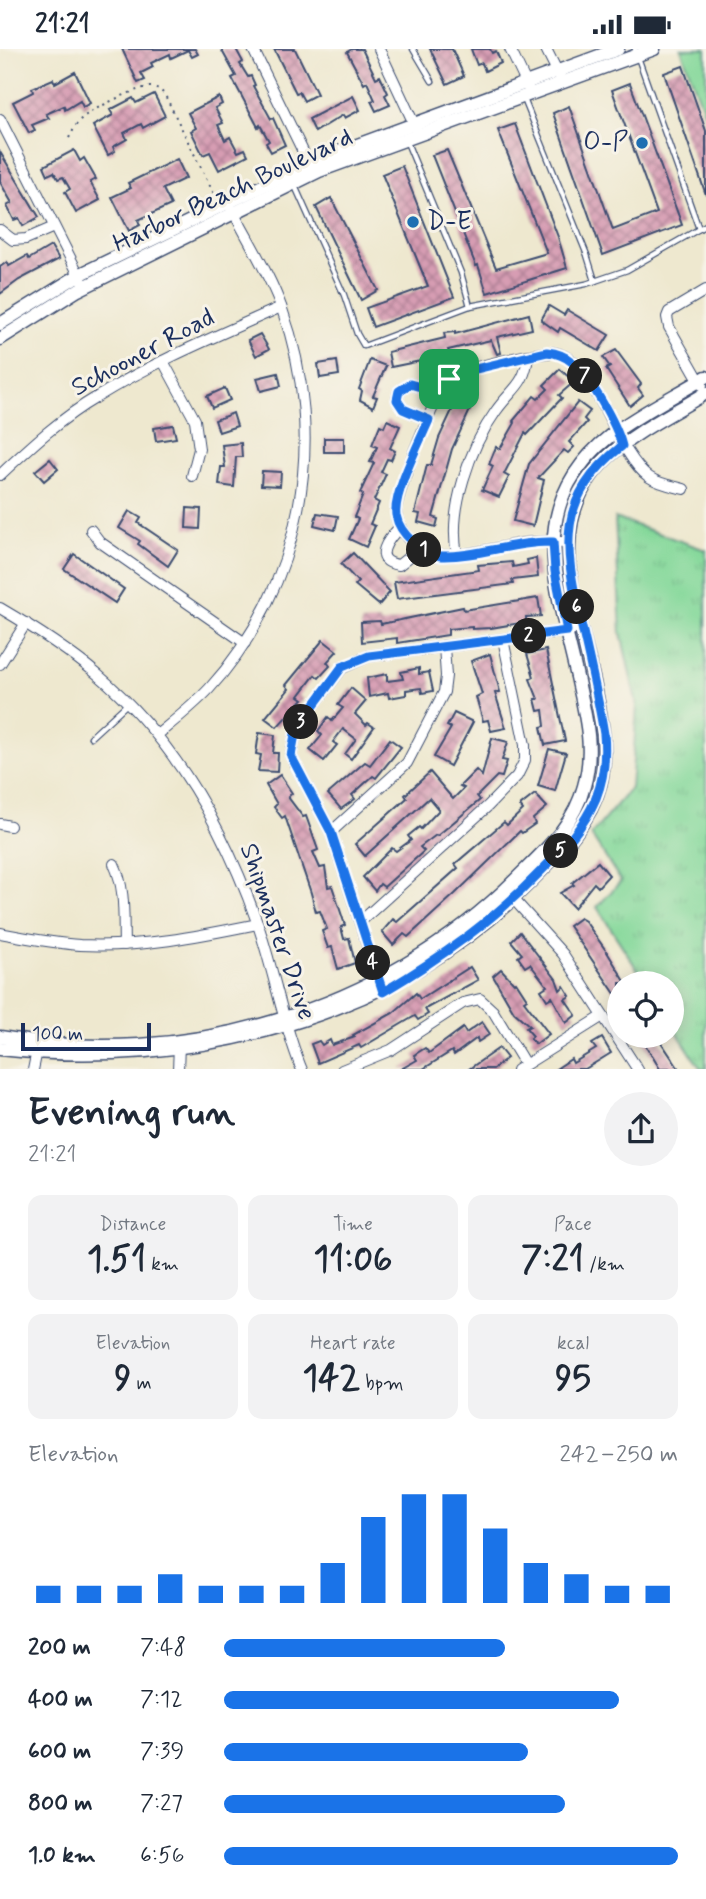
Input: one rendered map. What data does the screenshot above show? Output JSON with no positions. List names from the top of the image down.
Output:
{
  "streets": {
    "street": ["Harbor Beach Boulevard", "Schooner Road", "Shipmaster Drive"]
  },
  "places": ["O-P", "D-E"],
  "scale_bar": "100 m",
  "page": {
    "status": "21:21",
    "pins": [
      "7",
      "1",
      "6",
      "2",
      "3",
      "5",
      "4"
    ],
    "scale": "100 m",
    "heading": ["Evening run", "21:21"],
    "stats": [
      ["Distance", "1.51 km"],
      ["Time", "11:06"],
      ["Pace", "7:21 /km"],
      ["Elevation", "9 m"],
      ["Heart rate", "142 bpm"],
      ["kcal", "95"]
    ],
    "chart": ["Elevation", "242–250 m"],
    "list": [
      {
        "name": "200 m",
        "note": "7:48"
      },
      {
        "name": "400 m",
        "note": "7:12"
      },
      {
        "name": "600 m",
        "note": "7:39"
      },
      {
        "name": "800 m",
        "note": "7:27"
      },
      {
        "name": "1.0 km",
        "note": "6:56"
      }
    ]
  }
}
